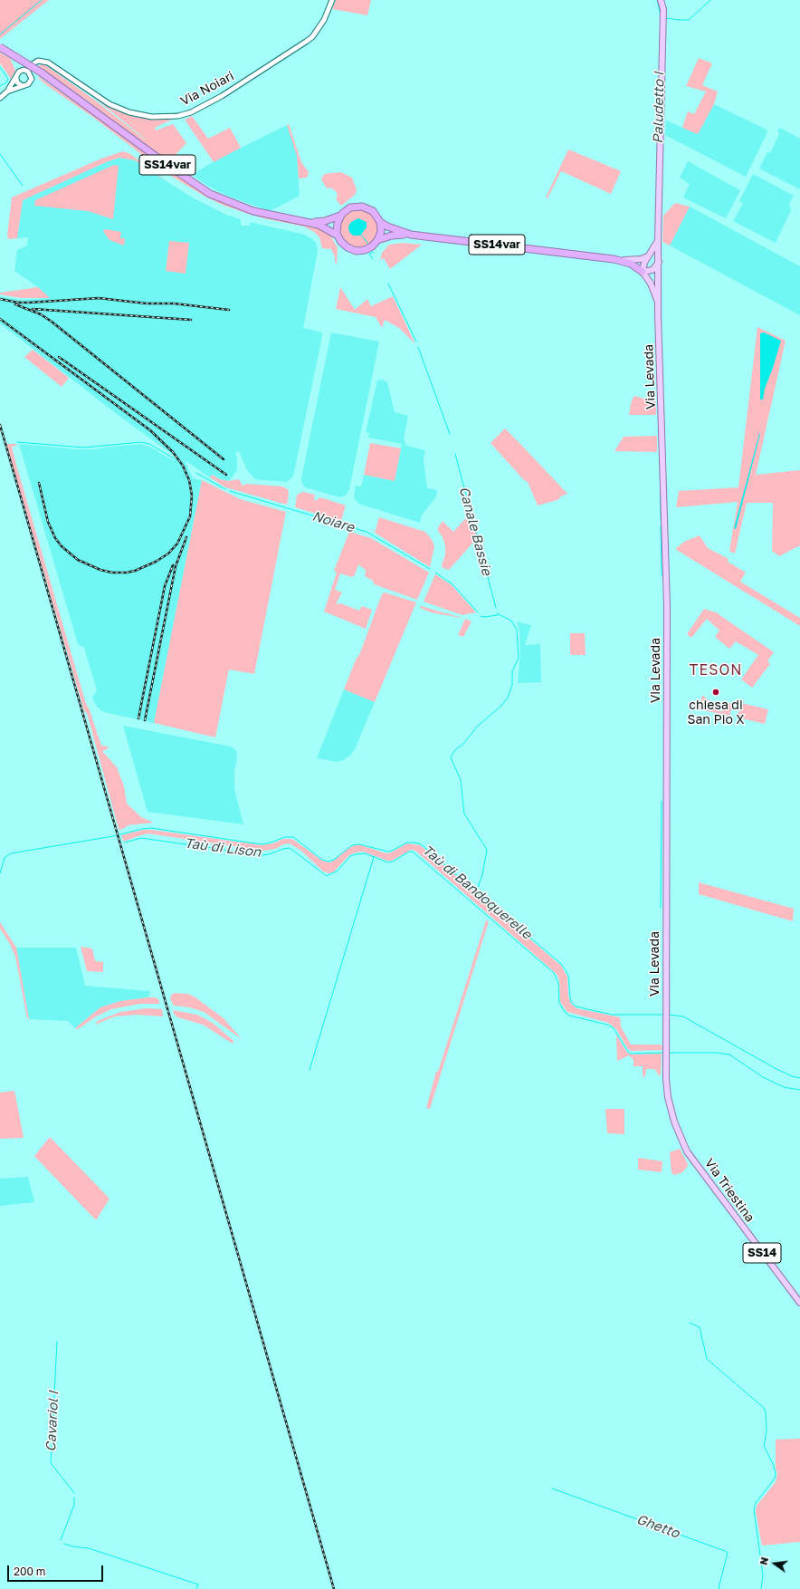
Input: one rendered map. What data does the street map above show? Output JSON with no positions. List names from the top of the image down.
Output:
{
  "streets": {
    "highway": ["SS14var"],
    "main road": ["Via Levada", "Via Triestina", "SS14"],
    "street": ["Via Noiari"]
  },
  "crossings": [
    ["SS14var", "Via Levada"],
    ["SS14var", "SS14"],
    ["Via Levada", "Via Triestina"],
    ["Via Levada", "SS14"]
  ],
  "districts": ["TESON"],
  "water": [
    "Paludetto I",
    "Noiare",
    "Canale Bassie",
    "Taù di Lison",
    "Taù di Bandoquerelle",
    "Cavariol I",
    "Ghetto"
  ],
  "places": ["chiesa di San Pio X"],
  "scale_bar": "200 m",
  "north": "left"
}
